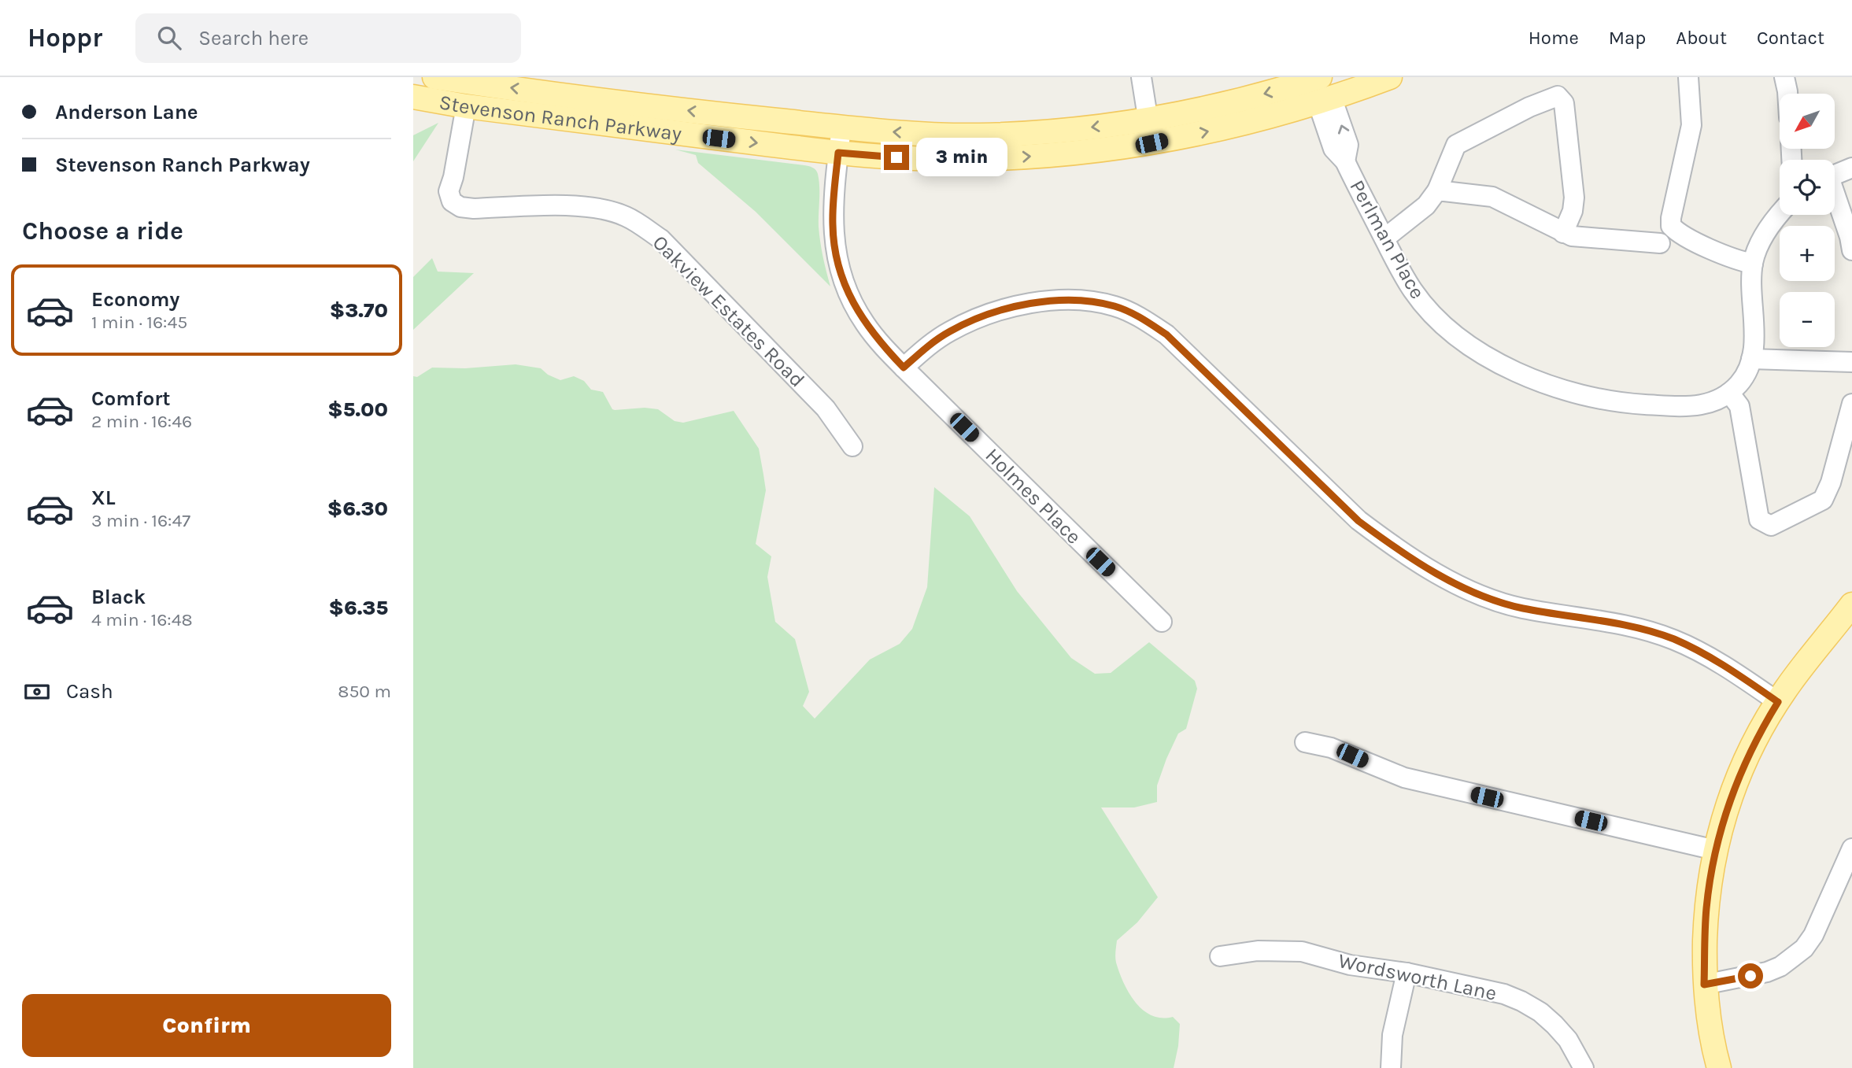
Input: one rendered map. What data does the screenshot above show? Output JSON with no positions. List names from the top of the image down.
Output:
{
  "streets": {
    "main road": ["Stevenson Ranch Parkway"],
    "street": [
      "Perlman Place",
      "Oakview Estates Road",
      "Holmes Place",
      "Wordsworth Lane"
    ]
  },
  "crossings": [
    ["Stevenson Ranch Parkway", "Perlman Place"],
    ["Stevenson Ranch Parkway", "Oakview Estates Road"],
    ["Stevenson Ranch Parkway", "Holmes Place"]
  ],
  "north": "bottom left",
  "page": {
    "header": "Hoppr",
    "search": "Search here",
    "nav": [
      "Home",
      "Map",
      "About",
      "Contact"
    ],
    "banner": ["Anderson Lane", "Stevenson Ranch Parkway"],
    "map_buttons": ["+", "−"],
    "bubble": "3 min",
    "heading": "Choose a ride",
    "list": [
      {
        "name": "Economy",
        "note": "1 min · 16:45",
        "value": "$3.70"
      },
      {
        "name": "Comfort",
        "note": "2 min · 16:46",
        "value": "$5.00"
      },
      {
        "name": "XL",
        "note": "3 min · 16:47",
        "value": "$6.30"
      },
      {
        "name": "Black",
        "note": "4 min · 16:48",
        "value": "$6.35"
      }
    ],
    "pay": ["Cash", "850 m"],
    "buttons": "Confirm"
  }
}
